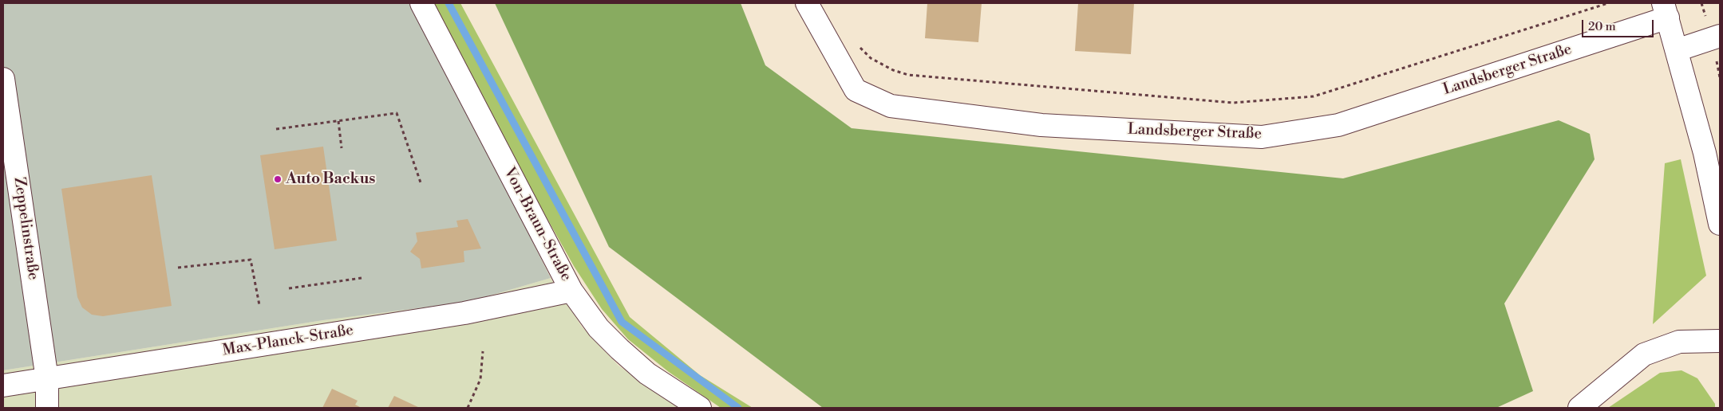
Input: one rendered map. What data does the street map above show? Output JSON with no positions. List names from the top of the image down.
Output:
{
  "streets": {
    "street": [
      "Landsberger Straße",
      "Von-Braun-Straße",
      "Zeppelinstraße",
      "Max-Planck-Straße"
    ]
  },
  "crossings": [
    ["Von-Braun-Straße", "Max-Planck-Straße"],
    ["Zeppelinstraße", "Max-Planck-Straße"]
  ],
  "places": ["Auto Backus"],
  "scale_bar": "20 m"
}
